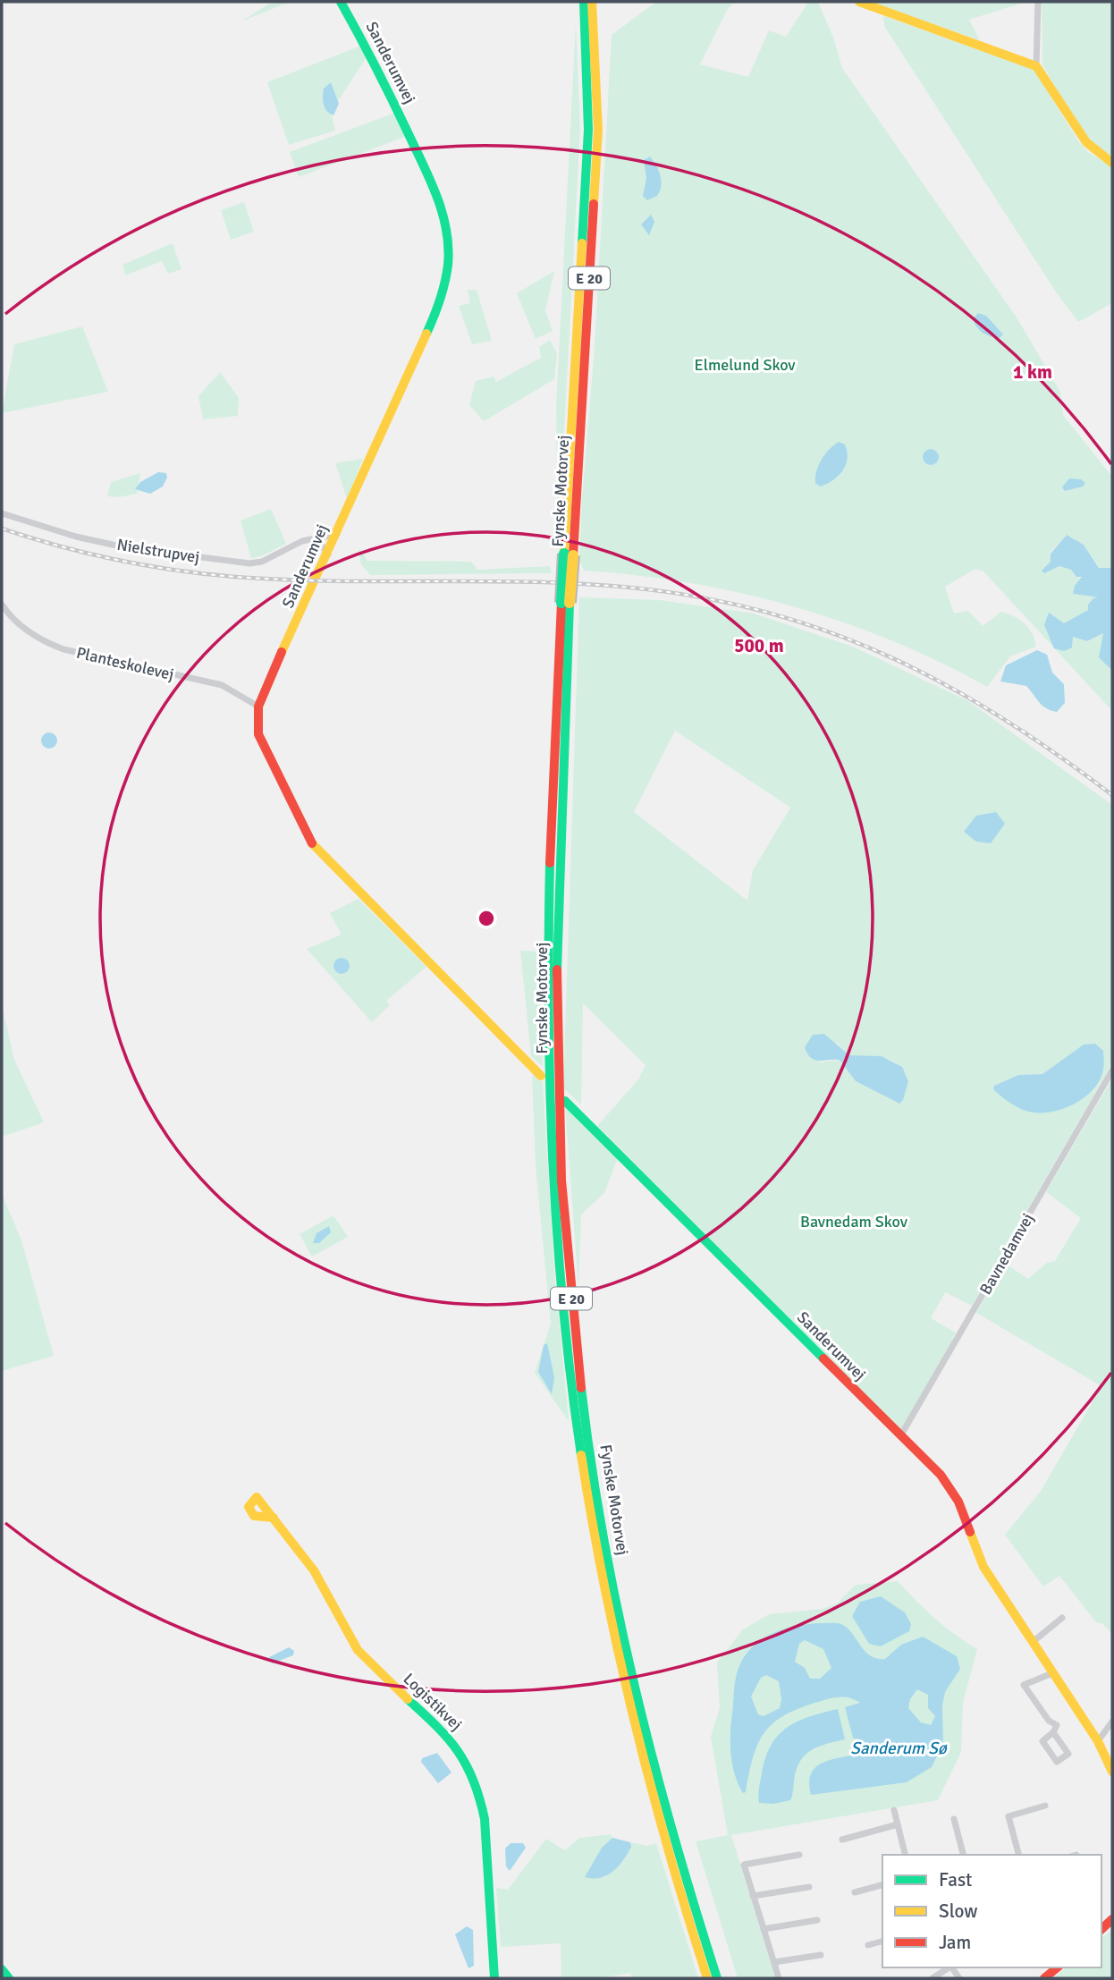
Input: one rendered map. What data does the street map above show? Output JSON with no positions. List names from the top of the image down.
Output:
{
  "streets": {
    "main road": [
      "Sanderumvej",
      "E 20",
      "Fynske Motorvej",
      "Logistikvej"
    ],
    "street": ["Nielstrupvej", "Planteskolevej", "Bavnedamvej"]
  },
  "crossings": [
    ["Sanderumvej", "Nielstrupvej"],
    ["Sanderumvej", "Planteskolevej"],
    ["Sanderumvej", "Bavnedamvej"]
  ],
  "water": ["Sanderum Sø"],
  "parks": ["Elmelund Skov", "Bavnedam Skov"],
  "legend": ["Fast", "Slow", "Jam"],
  "rings": ["1 km", "500 m"]
}
